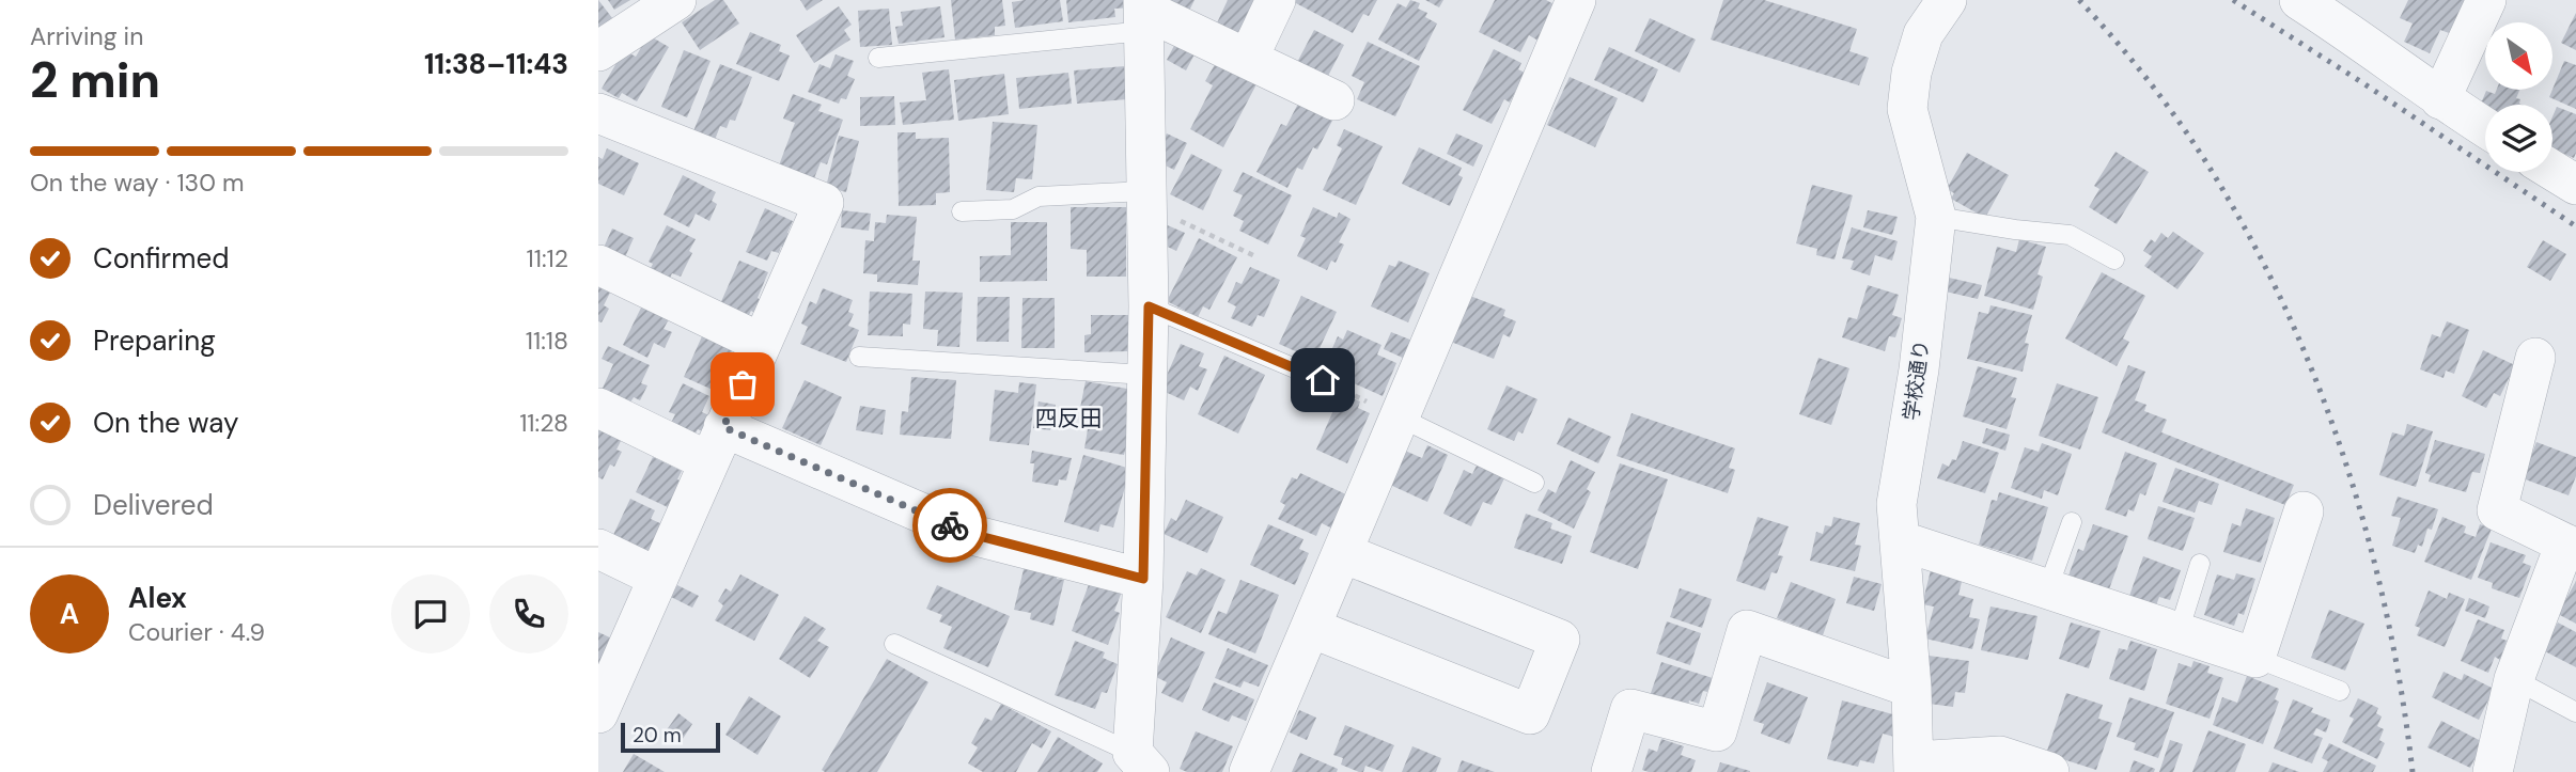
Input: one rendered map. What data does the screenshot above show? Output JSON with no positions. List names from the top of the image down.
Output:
{
  "streets": {
    "street": ["学校通り"]
  },
  "districts": ["四反田"],
  "scale_bar": "20 m",
  "north": "bottom right",
  "page": {
    "heading": ["2 min", "Arriving in", "11:38–11:43"],
    "panel": ["Alex", "Courier · 4.9"],
    "bar": "On the way · 130 m",
    "list": [
      ["Confirmed", "11:12"],
      ["Preparing", "11:18"],
      ["On the way", "11:28"],
      "Delivered"
    ],
    "round": "A",
    "scale": "20 m"
  }
}
